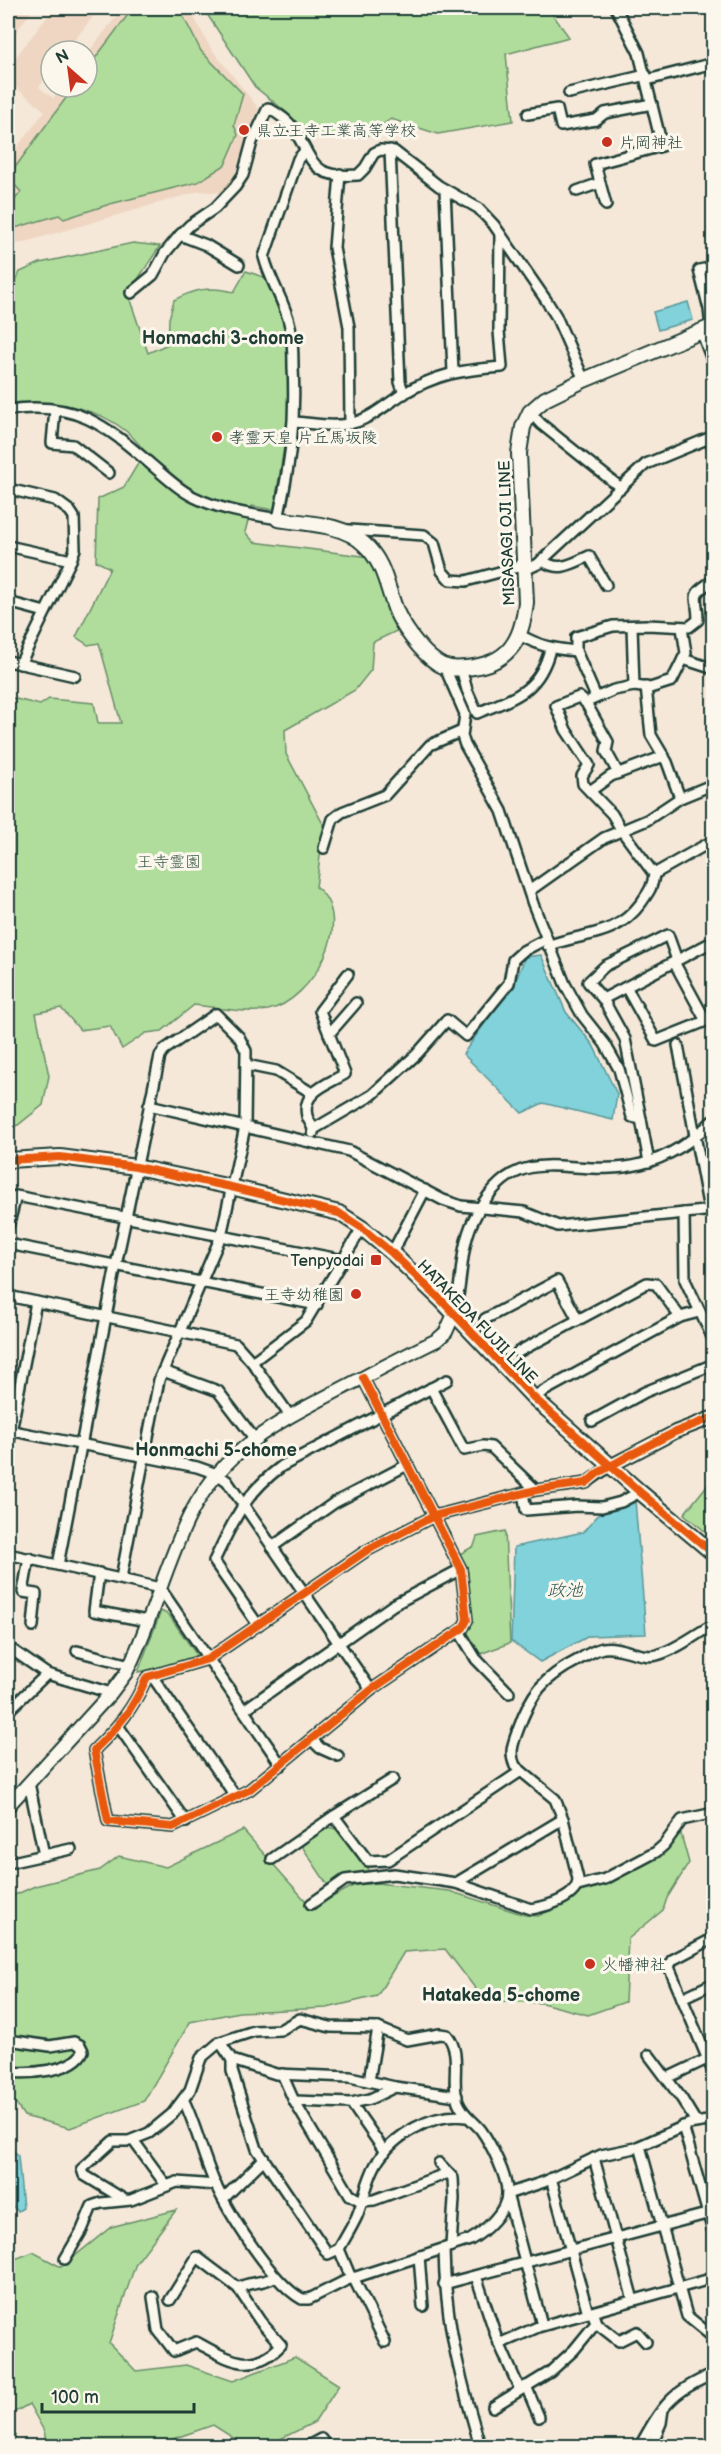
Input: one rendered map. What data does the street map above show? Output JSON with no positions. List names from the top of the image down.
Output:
{
  "streets": {
    "main road": ["MISASAGI OJI LINE", "HATAKEDA FUJII LINE"]
  },
  "districts": ["Honmachi 3-chome", "Honmachi 5-chome", "Hatakeda 5-chome"],
  "water": ["政池"],
  "parks": ["王寺霊園"],
  "places": {
    "other": [
      "県立王寺工業高等学校",
      "片岡神社",
      "孝霊天皇 片丘馬坂陵",
      "王寺幼稚園",
      "火幡神社"
    ],
    "transit": ["Tenpyodai"]
  },
  "scale_bar": "100 m",
  "north": "top left"
}
